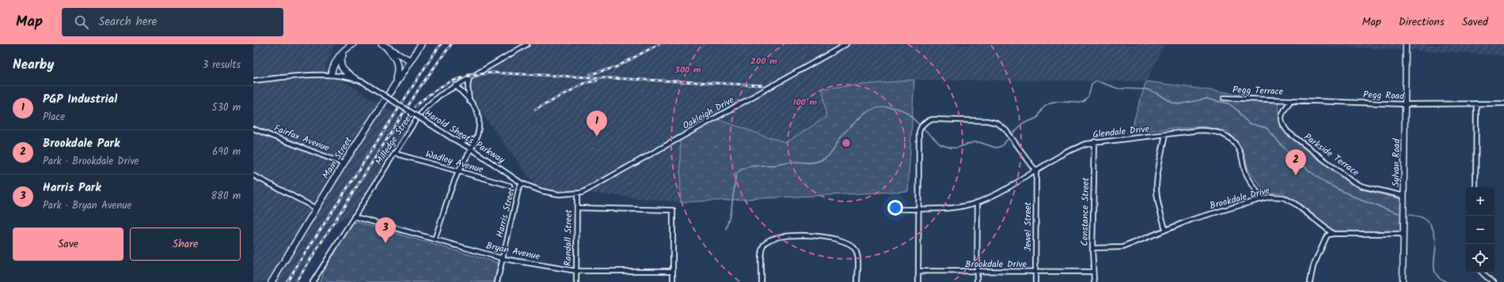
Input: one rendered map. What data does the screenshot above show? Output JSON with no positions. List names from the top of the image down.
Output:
{
  "streets": {
    "main road": ["Main Street", "Sylvan Road"],
    "street": [
      "Pegg Terrace",
      "Pegg Road",
      "Oakleigh Drive",
      "Glendale Drive",
      "Harold Sheats Parkway",
      "Fairfax Avenue",
      "Milledge Street",
      "Parkside Terrace",
      "Wadley Avenue",
      "Brookdale Drive",
      "Constance Street",
      "Harris Street",
      "Jewel Street",
      "Randall Street",
      "Bryan Avenue"
    ]
  },
  "crossings": [
    ["Pegg Terrace", "Pegg Road"],
    ["Pegg Terrace", "Parkside Terrace"],
    ["Pegg Road", "Parkside Terrace"],
    ["Pegg Road", "Sylvan Road"],
    ["Oakleigh Drive", "Randall Street"],
    ["Glendale Drive", "Brookdale Drive"],
    ["Glendale Drive", "Constance Street"],
    ["Glendale Drive", "Jewel Street"],
    ["Harold Sheats Parkway", "Harris Street"],
    ["Fairfax Avenue", "Main Street"],
    ["Milledge Street", "Wadley Avenue"],
    ["Milledge Street", "Bryan Avenue"],
    ["Parkside Terrace", "Sylvan Road"],
    ["Brookdale Drive", "Constance Street"],
    ["Brookdale Drive", "Jewel Street"],
    ["Harris Street", "Bryan Avenue"],
    ["Randall Street", "Bryan Avenue"]
  ],
  "page": {
    "header": "Map",
    "search": "Search here",
    "nav": ["Map", "Directions", "Saved"],
    "heading": ["Nearby", "3 results"],
    "list": [
      {
        "mark": "1",
        "name": "PGP Industrial",
        "note": "Place",
        "value": "530 m"
      },
      {
        "mark": "2",
        "name": "Brookdale Park",
        "note": "Park · Brookdale Drive",
        "value": "690 m"
      },
      {
        "mark": "3",
        "name": "Harris Park",
        "note": "Park · Bryan Avenue",
        "value": "880 m"
      }
    ],
    "pins": ["1", "2", "3"],
    "map_buttons": ["+", "−"],
    "buttons": ["Save", "Share"]
  },
  "rings": ["200 m", "300 m", "100 m"]
}
